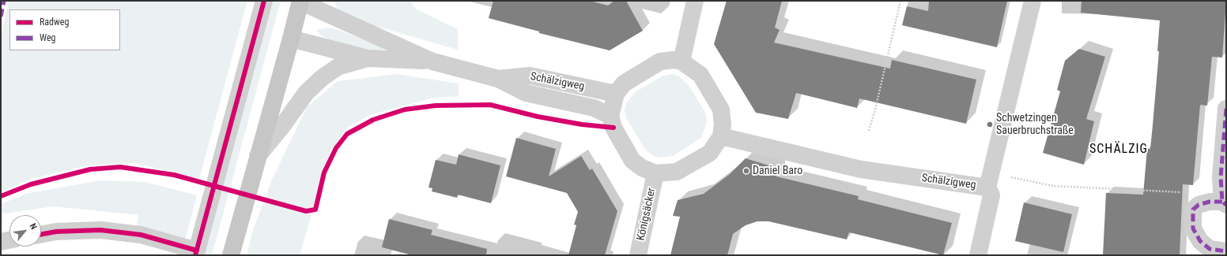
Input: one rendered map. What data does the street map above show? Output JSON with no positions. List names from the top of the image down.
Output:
{
  "streets": {
    "street": ["Schälzigweg", "Königsäcker"]
  },
  "crossings": [
    ["Schälzigweg", "Königsäcker"]
  ],
  "districts": ["SCHÄLZIG"],
  "places": ["Schwetzingen Sauerbruchstraße", "Daniel Baro"],
  "legend": ["Radweg", "Weg"],
  "north": "top right"
}
